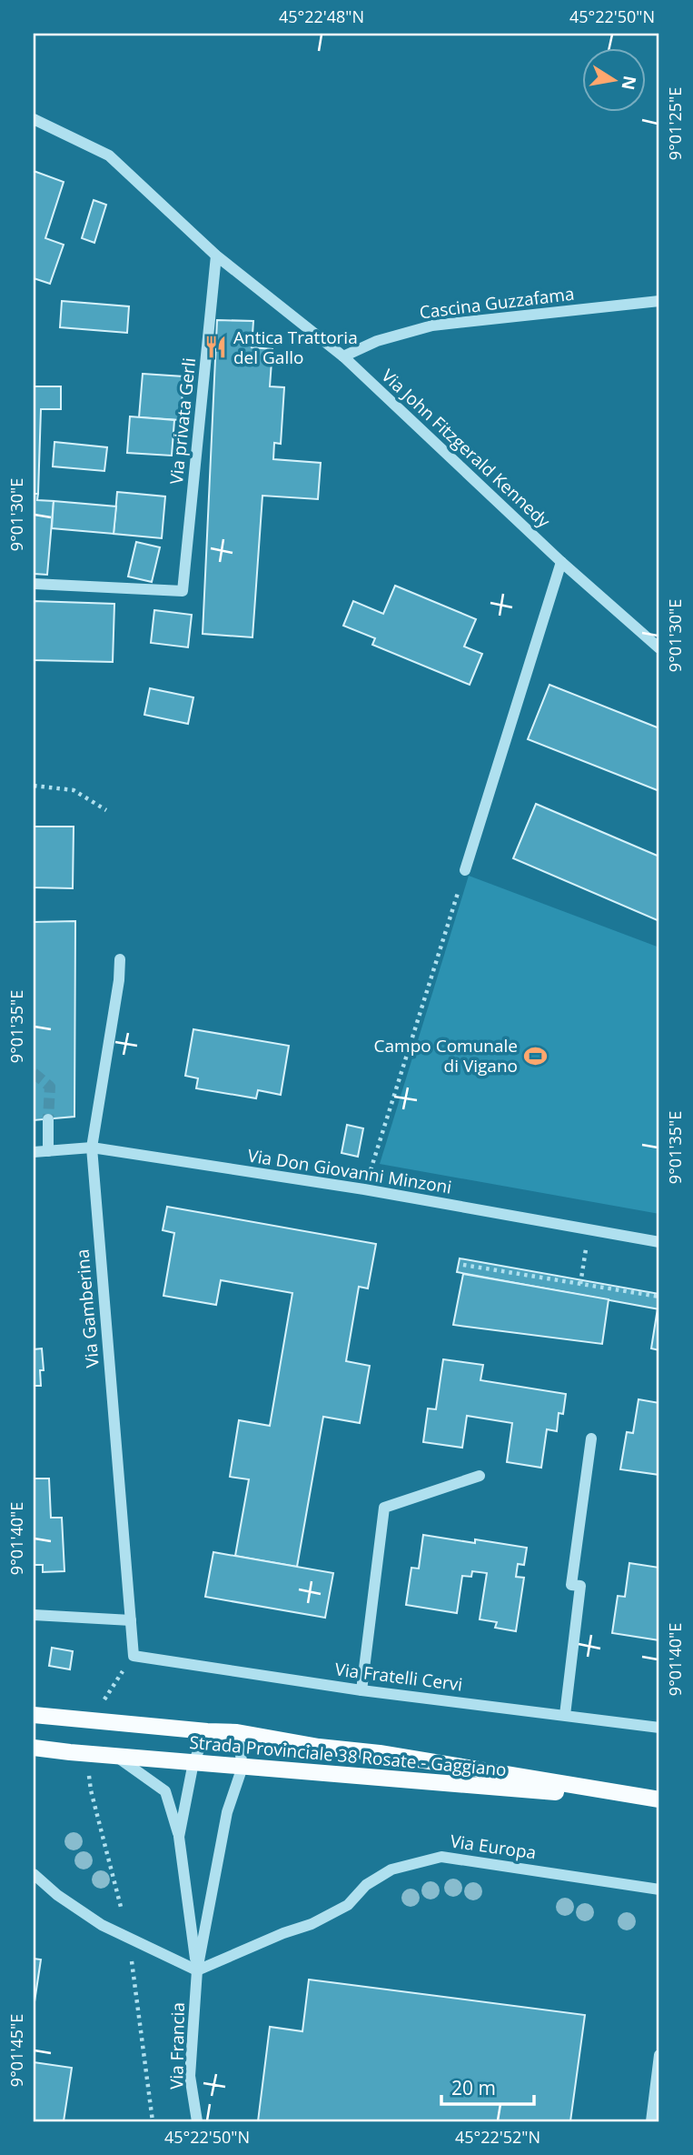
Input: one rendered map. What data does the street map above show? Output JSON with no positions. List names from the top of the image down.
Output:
{
  "streets": {
    "main road": ["Strada Provinciale 38 Rosate - Gaggiano"],
    "street": [
      "Cascina Guzzafama",
      "Via privata Gerli",
      "Via John Fitzgerald Kennedy",
      "Via Don Giovanni Minzoni",
      "Via Gamberina",
      "Via Fratelli Cervi",
      "Via Europa",
      "Via Francia"
    ]
  },
  "crossings": [
    ["Cascina Guzzafama", "Via John Fitzgerald Kennedy"],
    ["Via privata Gerli", "Via John Fitzgerald Kennedy"],
    ["Via Don Giovanni Minzoni", "Via Gamberina"],
    ["Via Gamberina", "Via Fratelli Cervi"],
    ["Via Europa", "Via Francia"]
  ],
  "places": {
    "restaurant": ["Antica Trattoria del Gallo"],
    "sports": ["Campo Comunale di Vigano"]
  },
  "scale_bar": "20 m",
  "north": "right",
  "coordinates": [
    "45°22'48\"N",
    "45°22'50\"N",
    "9°01'25\"E",
    "9°01'30\"E",
    "9°01'35\"E",
    "9°01'40\"E",
    "9°01'45\"E",
    "45°22'52\"N"
  ]
}
